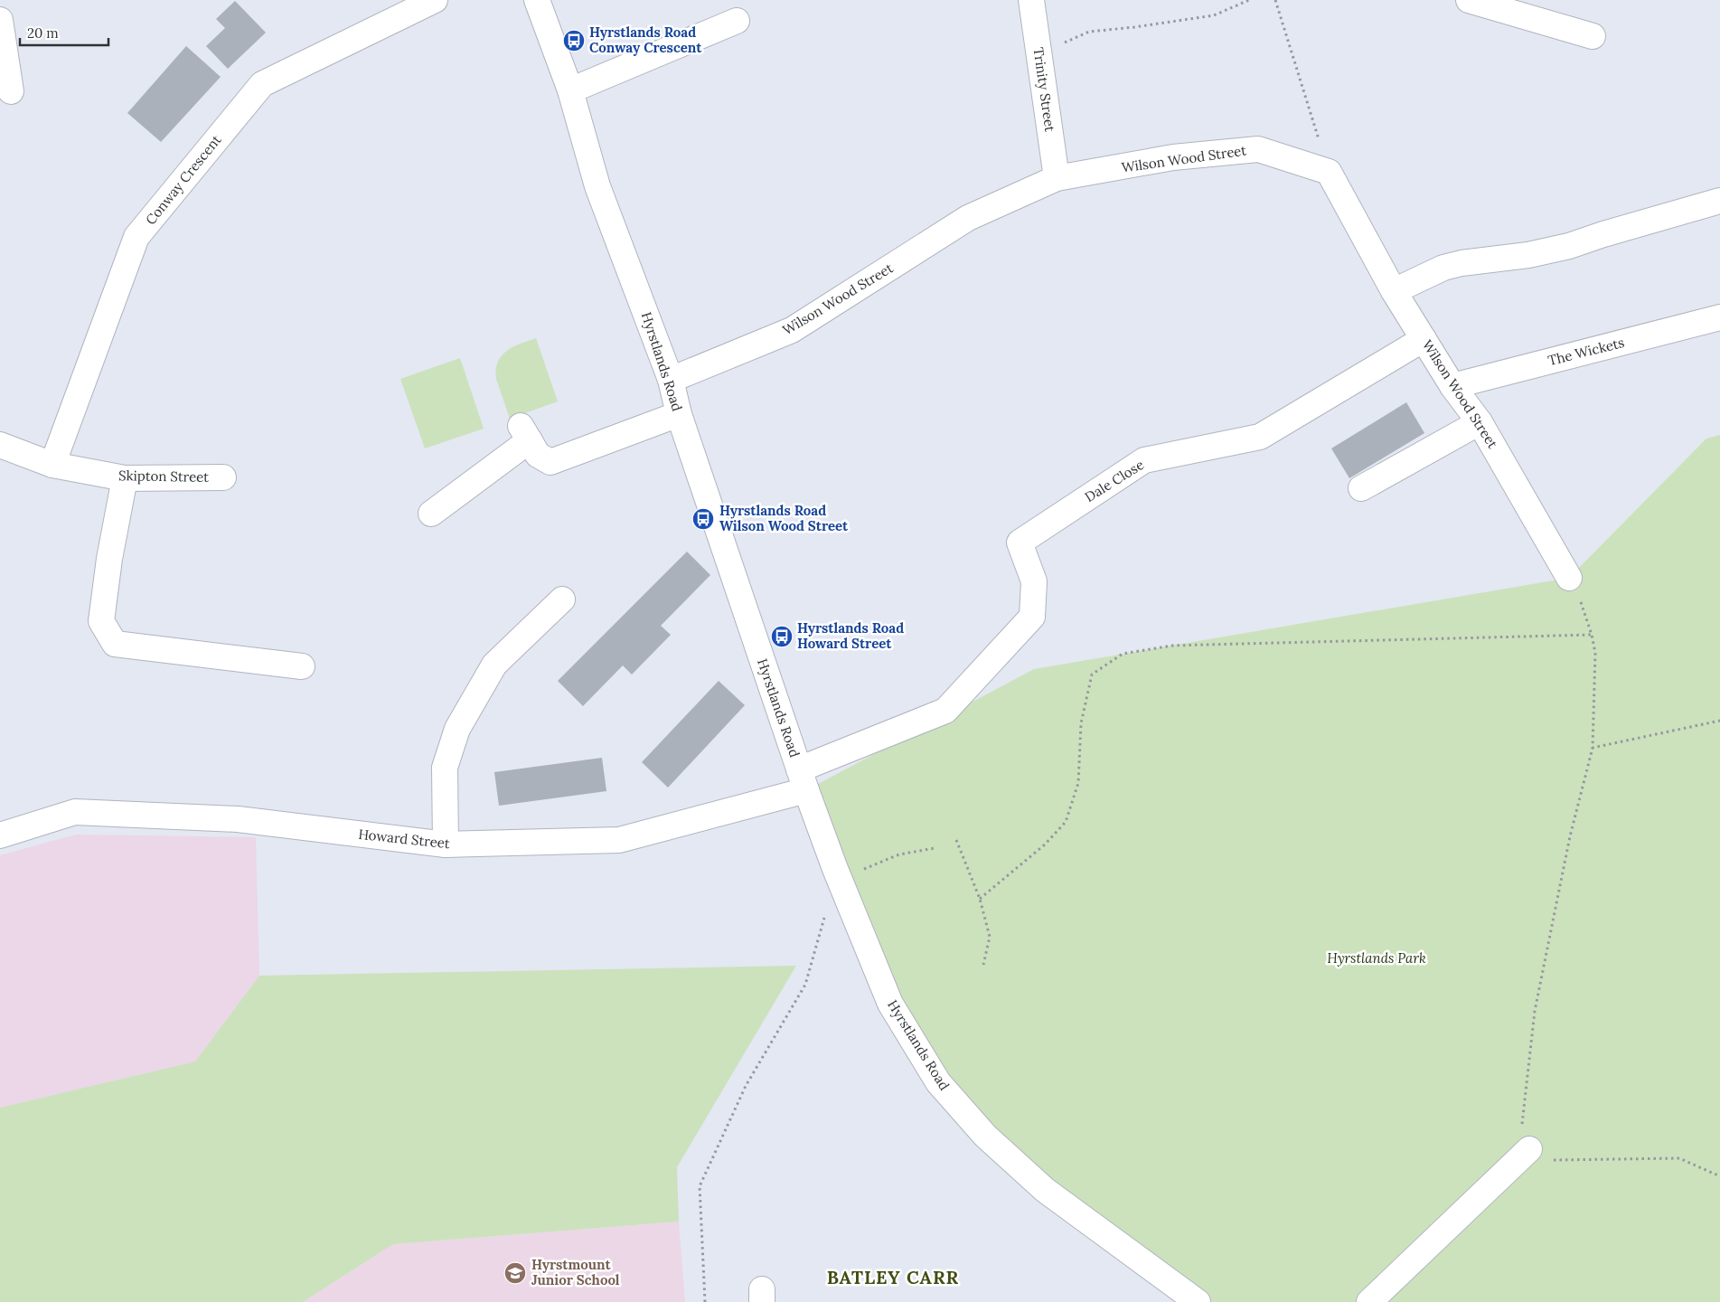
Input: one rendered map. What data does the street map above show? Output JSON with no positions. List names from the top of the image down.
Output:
{
  "streets": {
    "street": [
      "Trinity Street",
      "Wilson Wood Street",
      "Conway Crescent",
      "The Wickets",
      "Hyrstlands Road",
      "Skipton Street",
      "Dale Close",
      "Howard Street"
    ]
  },
  "crossings": [
    ["Trinity Street", "Wilson Wood Street"],
    ["Wilson Wood Street", "The Wickets"],
    ["Wilson Wood Street", "Hyrstlands Road"],
    ["Wilson Wood Street", "Dale Close"],
    ["Conway Crescent", "Skipton Street"],
    ["Hyrstlands Road", "Howard Street"],
    ["Dale Close", "Howard Street"]
  ],
  "districts": ["BATLEY CARR"],
  "parks": ["Hyrstlands Park"],
  "places": {
    "bus stop": ["Hyrstlands Road Conway Crescent", "Hyrstlands Road Wilson Wood Street", "Hyrstlands Road Howard Street"],
    "school or university": ["Hyrstmount Junior School"]
  },
  "scale_bar": "20 m"
}
